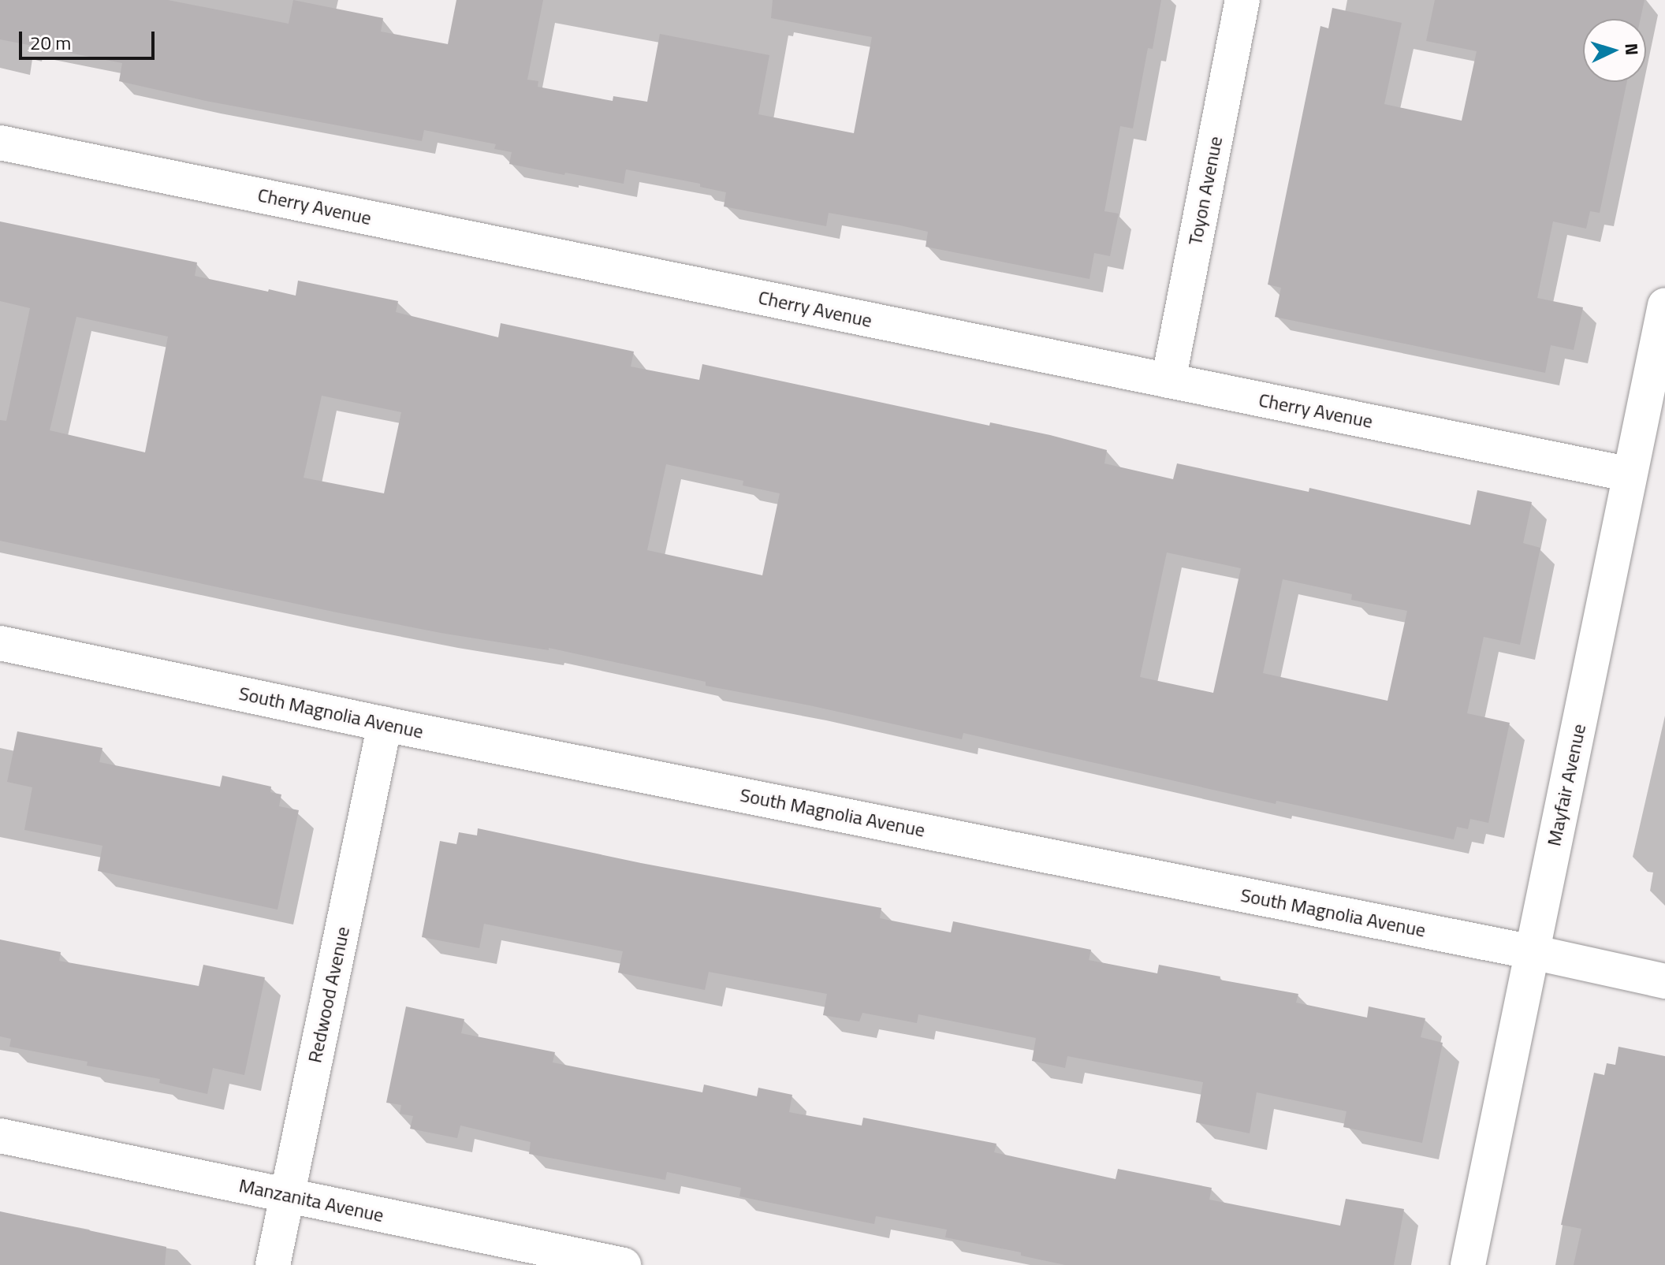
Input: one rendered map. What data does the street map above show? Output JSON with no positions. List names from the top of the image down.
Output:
{
  "streets": {
    "street": [
      "Toyon Avenue",
      "Cherry Avenue",
      "South Magnolia Avenue",
      "Mayfair Avenue",
      "Redwood Avenue",
      "Manzanita Avenue"
    ]
  },
  "crossings": [
    ["Toyon Avenue", "Cherry Avenue"],
    ["Cherry Avenue", "Mayfair Avenue"],
    ["South Magnolia Avenue", "Mayfair Avenue"],
    ["South Magnolia Avenue", "Redwood Avenue"],
    ["Redwood Avenue", "Manzanita Avenue"]
  ],
  "scale_bar": "20 m",
  "north": "right"
}
